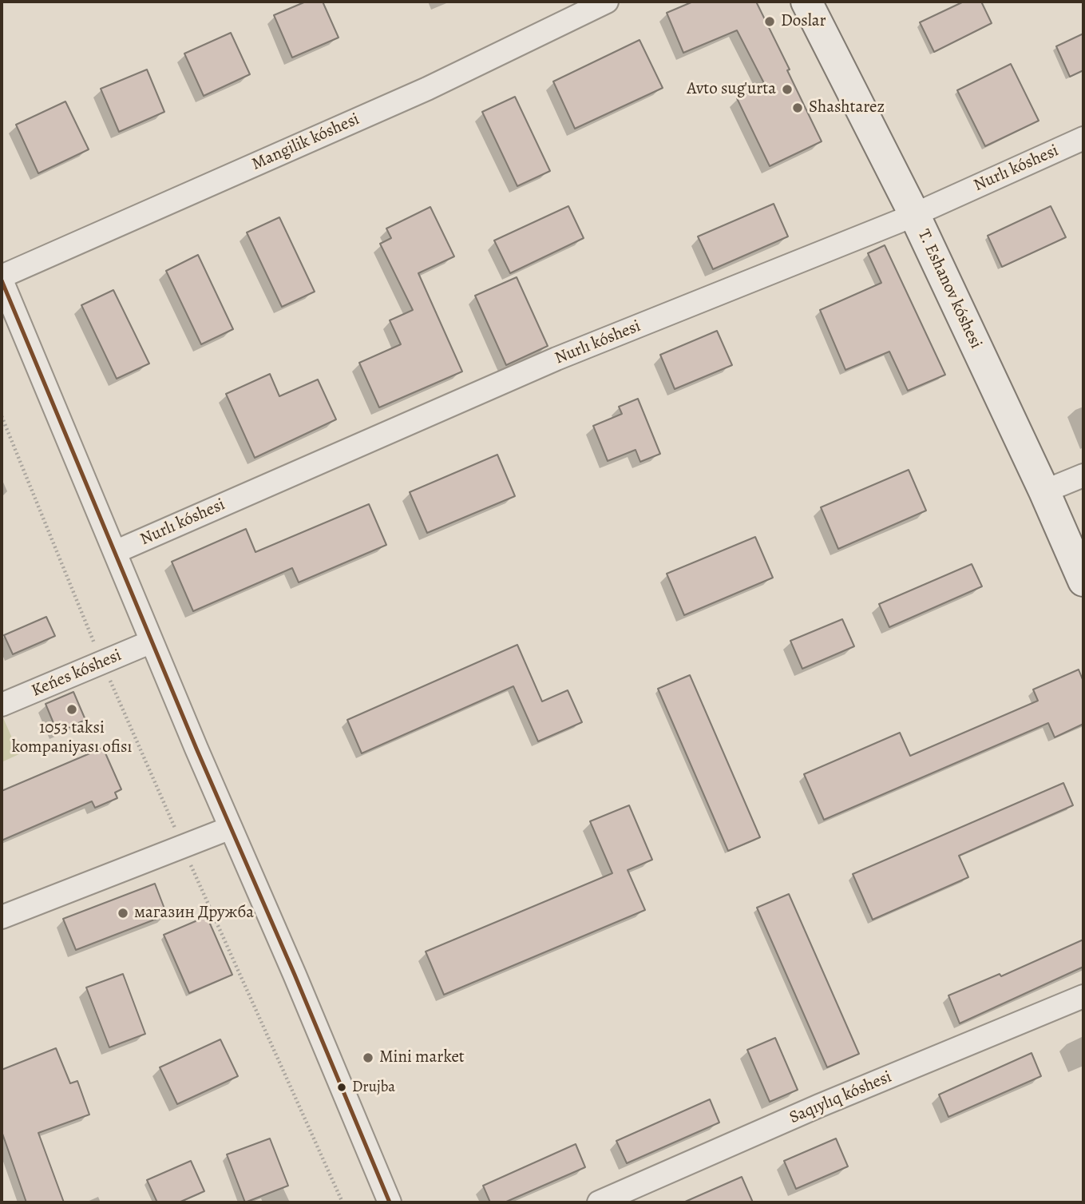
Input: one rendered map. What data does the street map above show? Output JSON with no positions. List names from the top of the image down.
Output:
{
  "streets": {
    "main road": ["T. Eshanov kóshesi"],
    "street": [
      "Mangilik kóshesi",
      "Nurlı kóshesi",
      "Keńes kóshesi",
      "Saqıylıq kóshesi"
    ]
  },
  "crossings": [
    ["Nurlı kóshesi", "T. Eshanov kóshesi"]
  ],
  "places": [
    "Doslar",
    "Avto sug'urta",
    "Shashtarez",
    "1053 taksi kompaniyası ofisı",
    "магазин Дружба",
    "Mini market",
    "Drujba"
  ]
}
